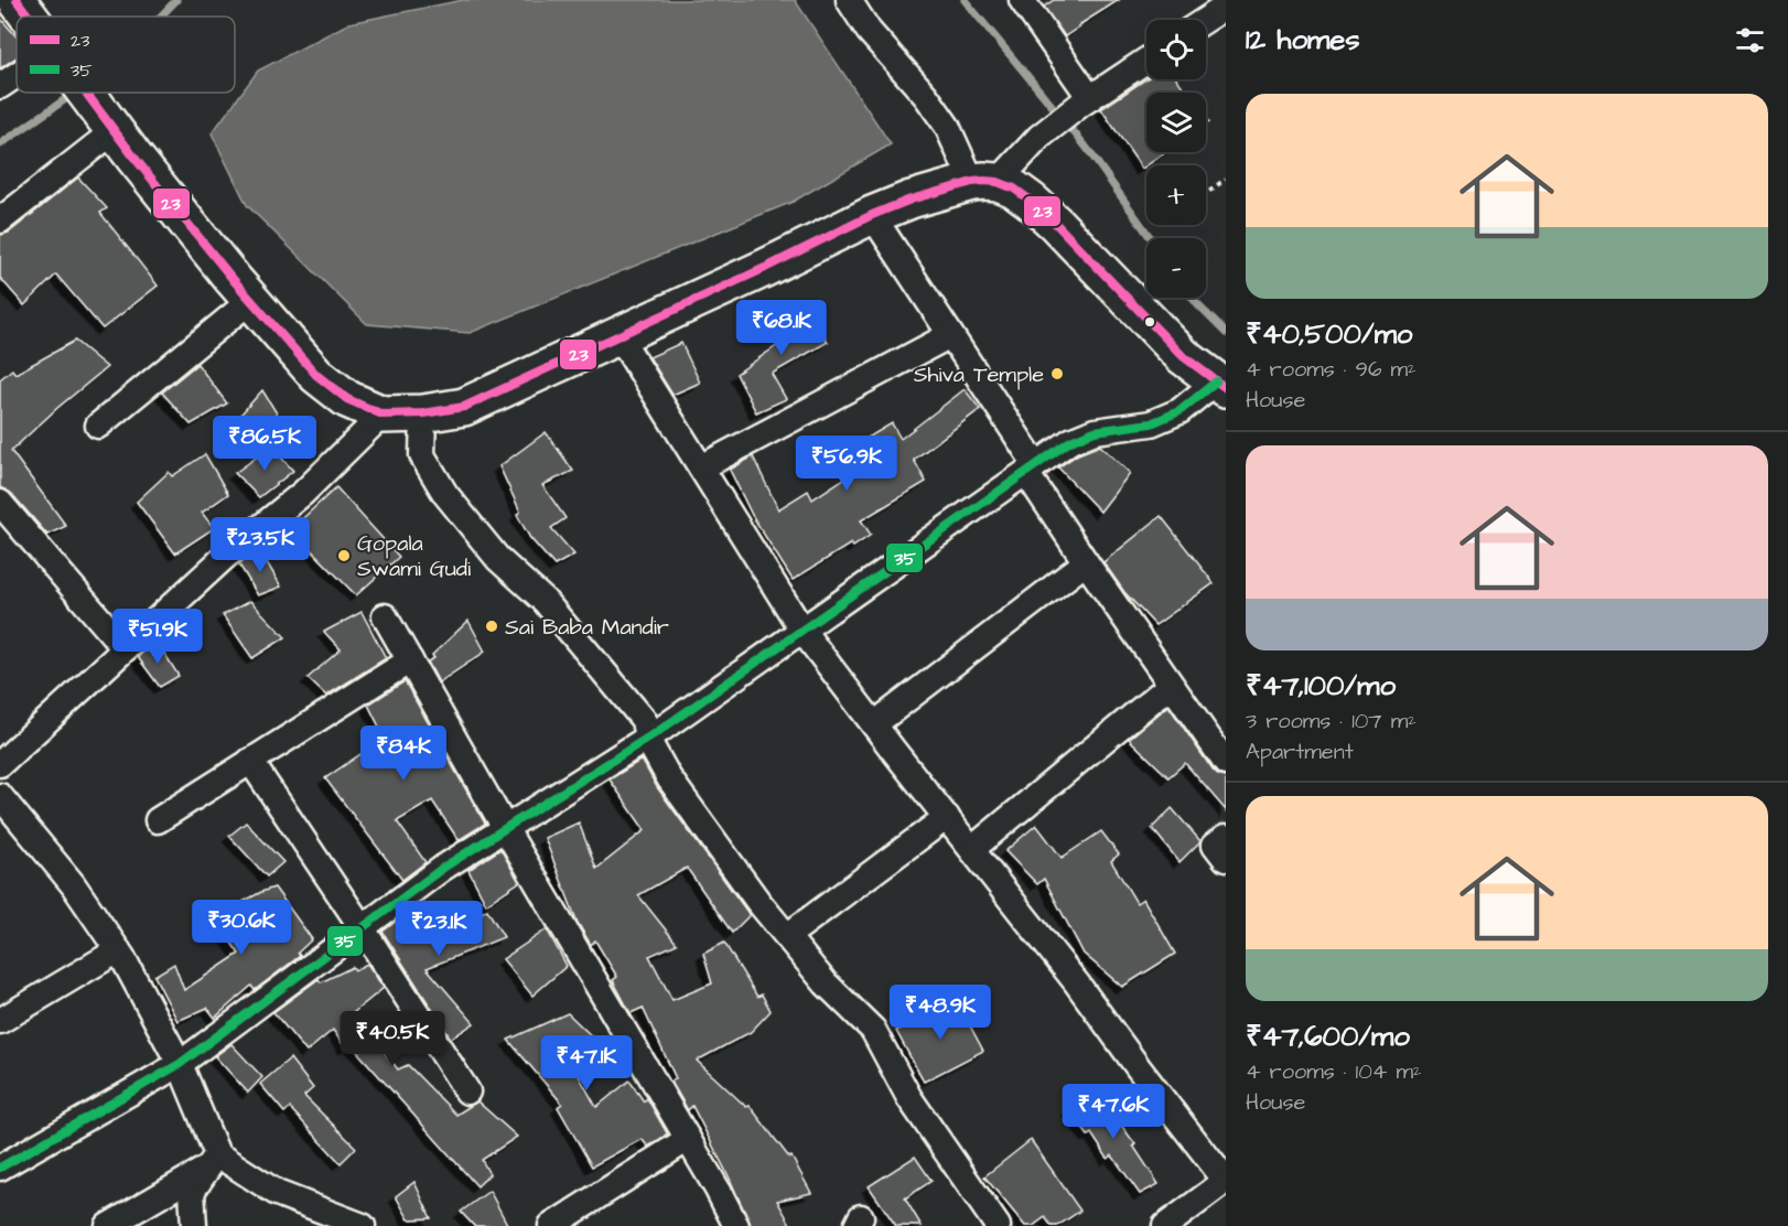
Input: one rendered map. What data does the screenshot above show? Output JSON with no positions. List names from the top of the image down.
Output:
{
  "places": ["Shiva Temple", "Gopala Swami Gudi", "Sai Baba Mandir"],
  "lines": ["transit line 23", "transit line 35"],
  "legend": ["23", "35"],
  "page": {
    "heading": "12 homes",
    "map_buttons": ["+", "−"],
    "list": [
      {
        "name": "₹40,500/mo",
        "note": "4 rooms · 96 m² · House"
      },
      {
        "name": "₹47,100/mo",
        "note": "3 rooms · 107 m² · Apartment"
      },
      {
        "name": "₹47,600/mo",
        "note": "4 rooms · 104 m² · House"
      }
    ],
    "price": [
      "₹68.1K",
      "₹86.5K",
      "₹56.9K",
      "₹23.5K",
      "₹51.9K",
      "₹84K",
      "₹30.6K",
      "₹23.1K",
      "₹48.9K",
      "₹40.5K",
      "₹47.1K",
      "₹47.6K"
    ]
  }
}
